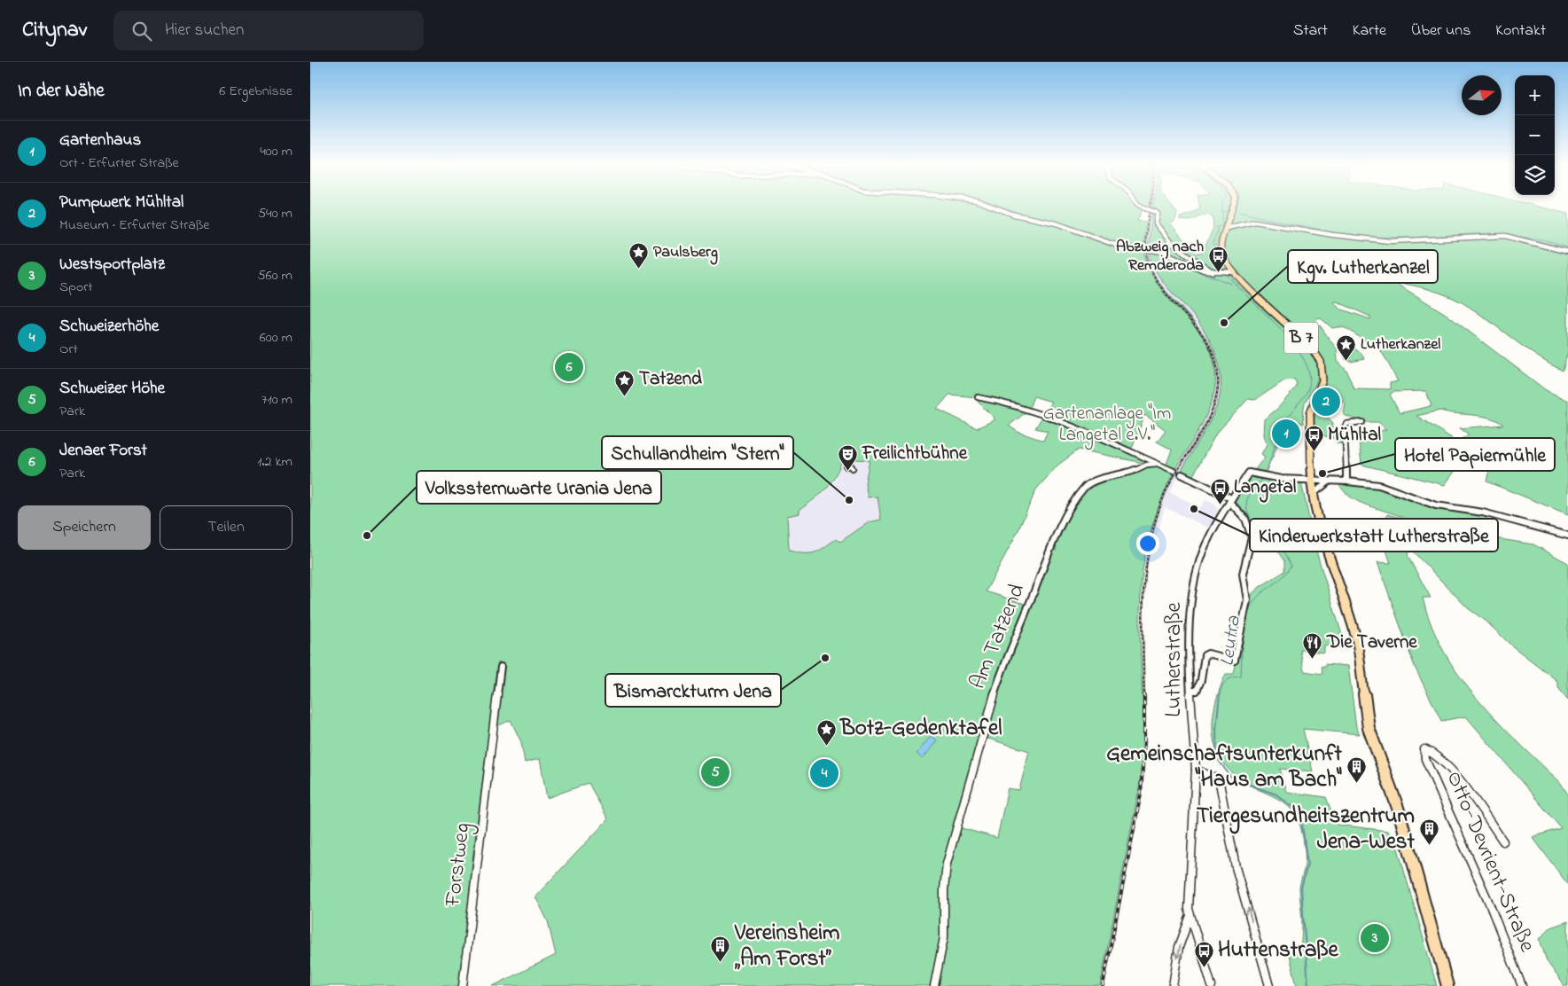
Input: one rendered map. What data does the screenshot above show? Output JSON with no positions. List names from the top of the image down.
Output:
{
  "streets": {
    "main road": ["B 7"],
    "street": [
      "Am Tatzend",
      "Lutherstraße",
      "Otto-Devrient-Straße",
      "Forstweg"
    ]
  },
  "water": ["Leutra"],
  "parks": ["Gartenanlage \"Im Langetal e.V.\""],
  "places": {
    "place": [
      "Paulsberg",
      "Lutherkanzel",
      "Tatzend",
      "Botz-Gedenktafel"
    ],
    "bus stop": [
      "Abzweig nach Remderoda",
      "Mühltal",
      "Langetal",
      "Huttenstraße"
    ],
    "other": [
      "Kgv. Lutherkanzel",
      "Hotel Papiermühle",
      "Schullandheim \"Stern\"",
      "Kinderwerkstatt Lutherstraße",
      "Volkssternwarte Urania Jena",
      "Bismarckturm Jena"
    ],
    "theatre": ["Freilichtbühne"],
    "restaurant": ["Die Taverne"],
    "building": ["Gemeinschaftsunterkunft \"Haus am Bach\"", "Tiergesundheitszentrum Jena-West", "Vereinsheim „Am Forst”"]
  },
  "north": "right",
  "page": {
    "header": "Citynav",
    "search": "Hier suchen",
    "nav": [
      "Start",
      "Karte",
      "Über uns",
      "Kontakt"
    ],
    "heading": ["In der Nähe", "6 Ergebnisse"],
    "map_buttons": ["+", "−"],
    "list": [
      {
        "mark": "1",
        "name": "Gartenhaus",
        "note": "Ort · Erfurter Straße",
        "value": "400 m"
      },
      {
        "mark": "2",
        "name": "Pumpwerk Mühltal",
        "note": "Museum · Erfurter Straße",
        "value": "540 m"
      },
      {
        "mark": "3",
        "name": "Westsportplatz",
        "note": "Sport",
        "value": "560 m"
      },
      {
        "mark": "4",
        "name": "Schweizerhöhe",
        "note": "Ort",
        "value": "600 m"
      },
      {
        "mark": "5",
        "name": "Schweizer Höhe",
        "note": "Park",
        "value": "710 m"
      },
      {
        "mark": "6",
        "name": "Jenaer Forst",
        "note": "Park",
        "value": "1.2 km"
      }
    ],
    "pins": [
      "6",
      "2",
      "1",
      "5",
      "4",
      "3"
    ],
    "buttons": ["Speichern", "Teilen"]
  }
}
